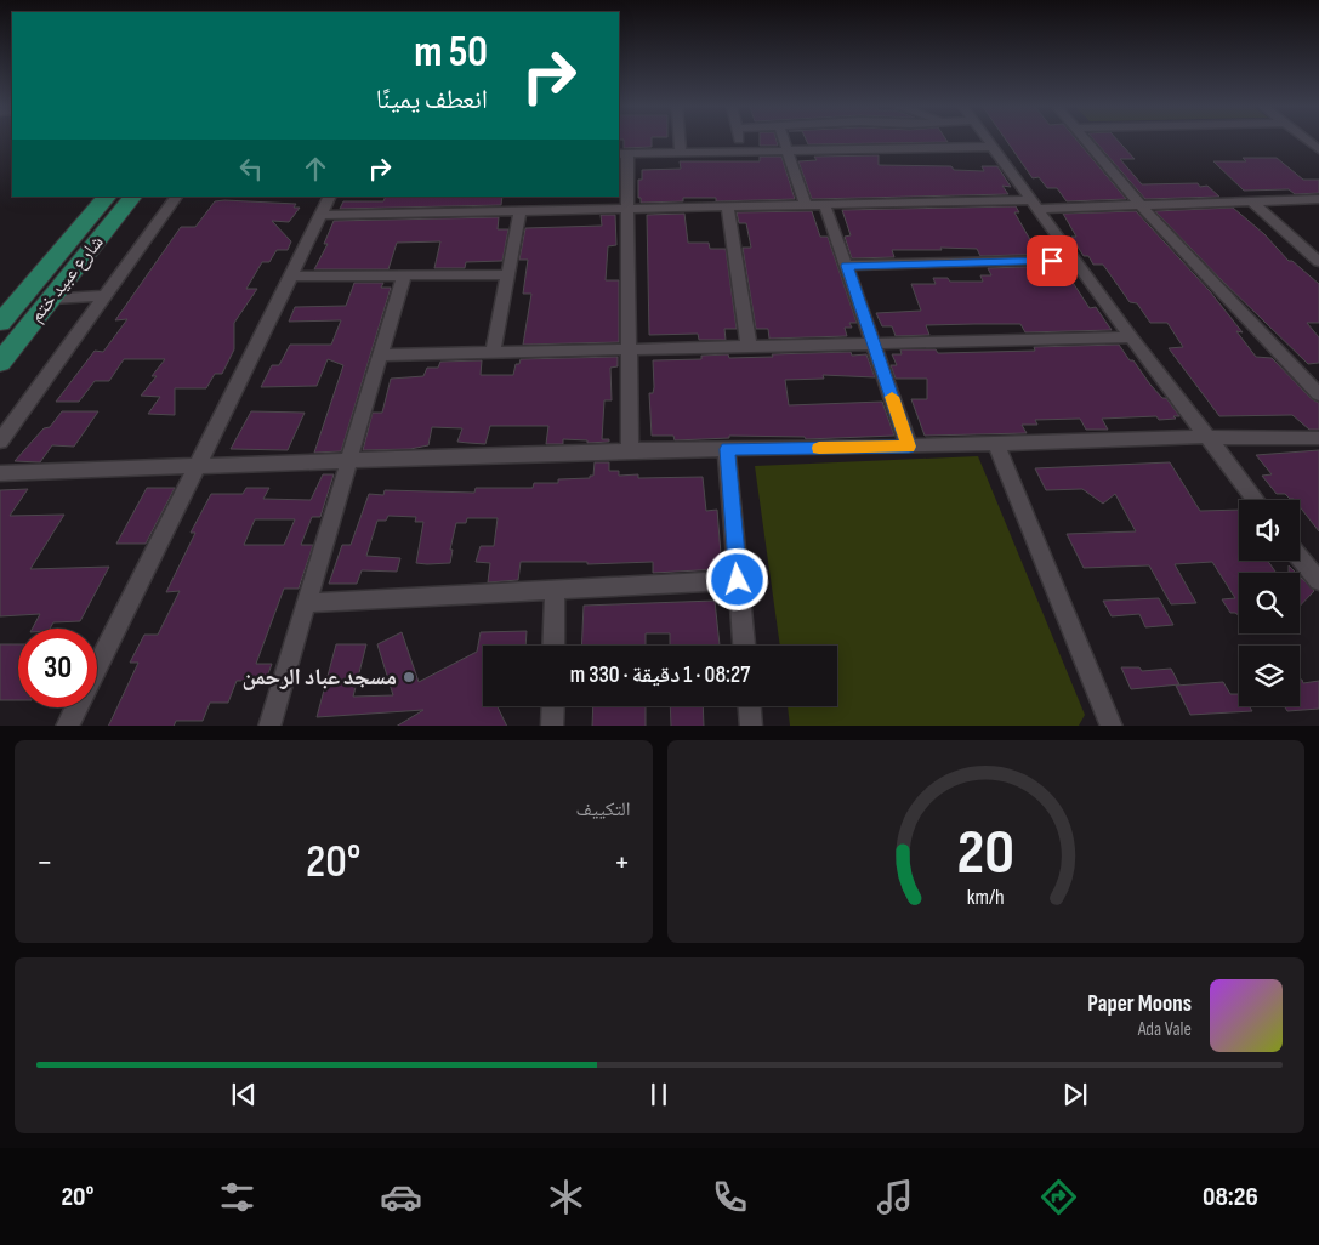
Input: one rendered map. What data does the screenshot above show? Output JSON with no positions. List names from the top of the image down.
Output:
{
  "streets": {
    "main road": ["شارع عبيد ختم"]
  },
  "places": ["مسجد عباد الرحمن"],
  "page": {
    "turn": ["50 m", "انعطف يمينًا"],
    "limit": "30",
    "trip": "08:27 · 1 دقيقة · 330 m",
    "tile": "التكييف",
    "heat": ["−", "20°", "+"],
    "song": ["Paper Moons", "Ada Vale"],
    "tabs": ["08:26", "20°"],
    "gauge": ["20", "km/h"]
  }
}
